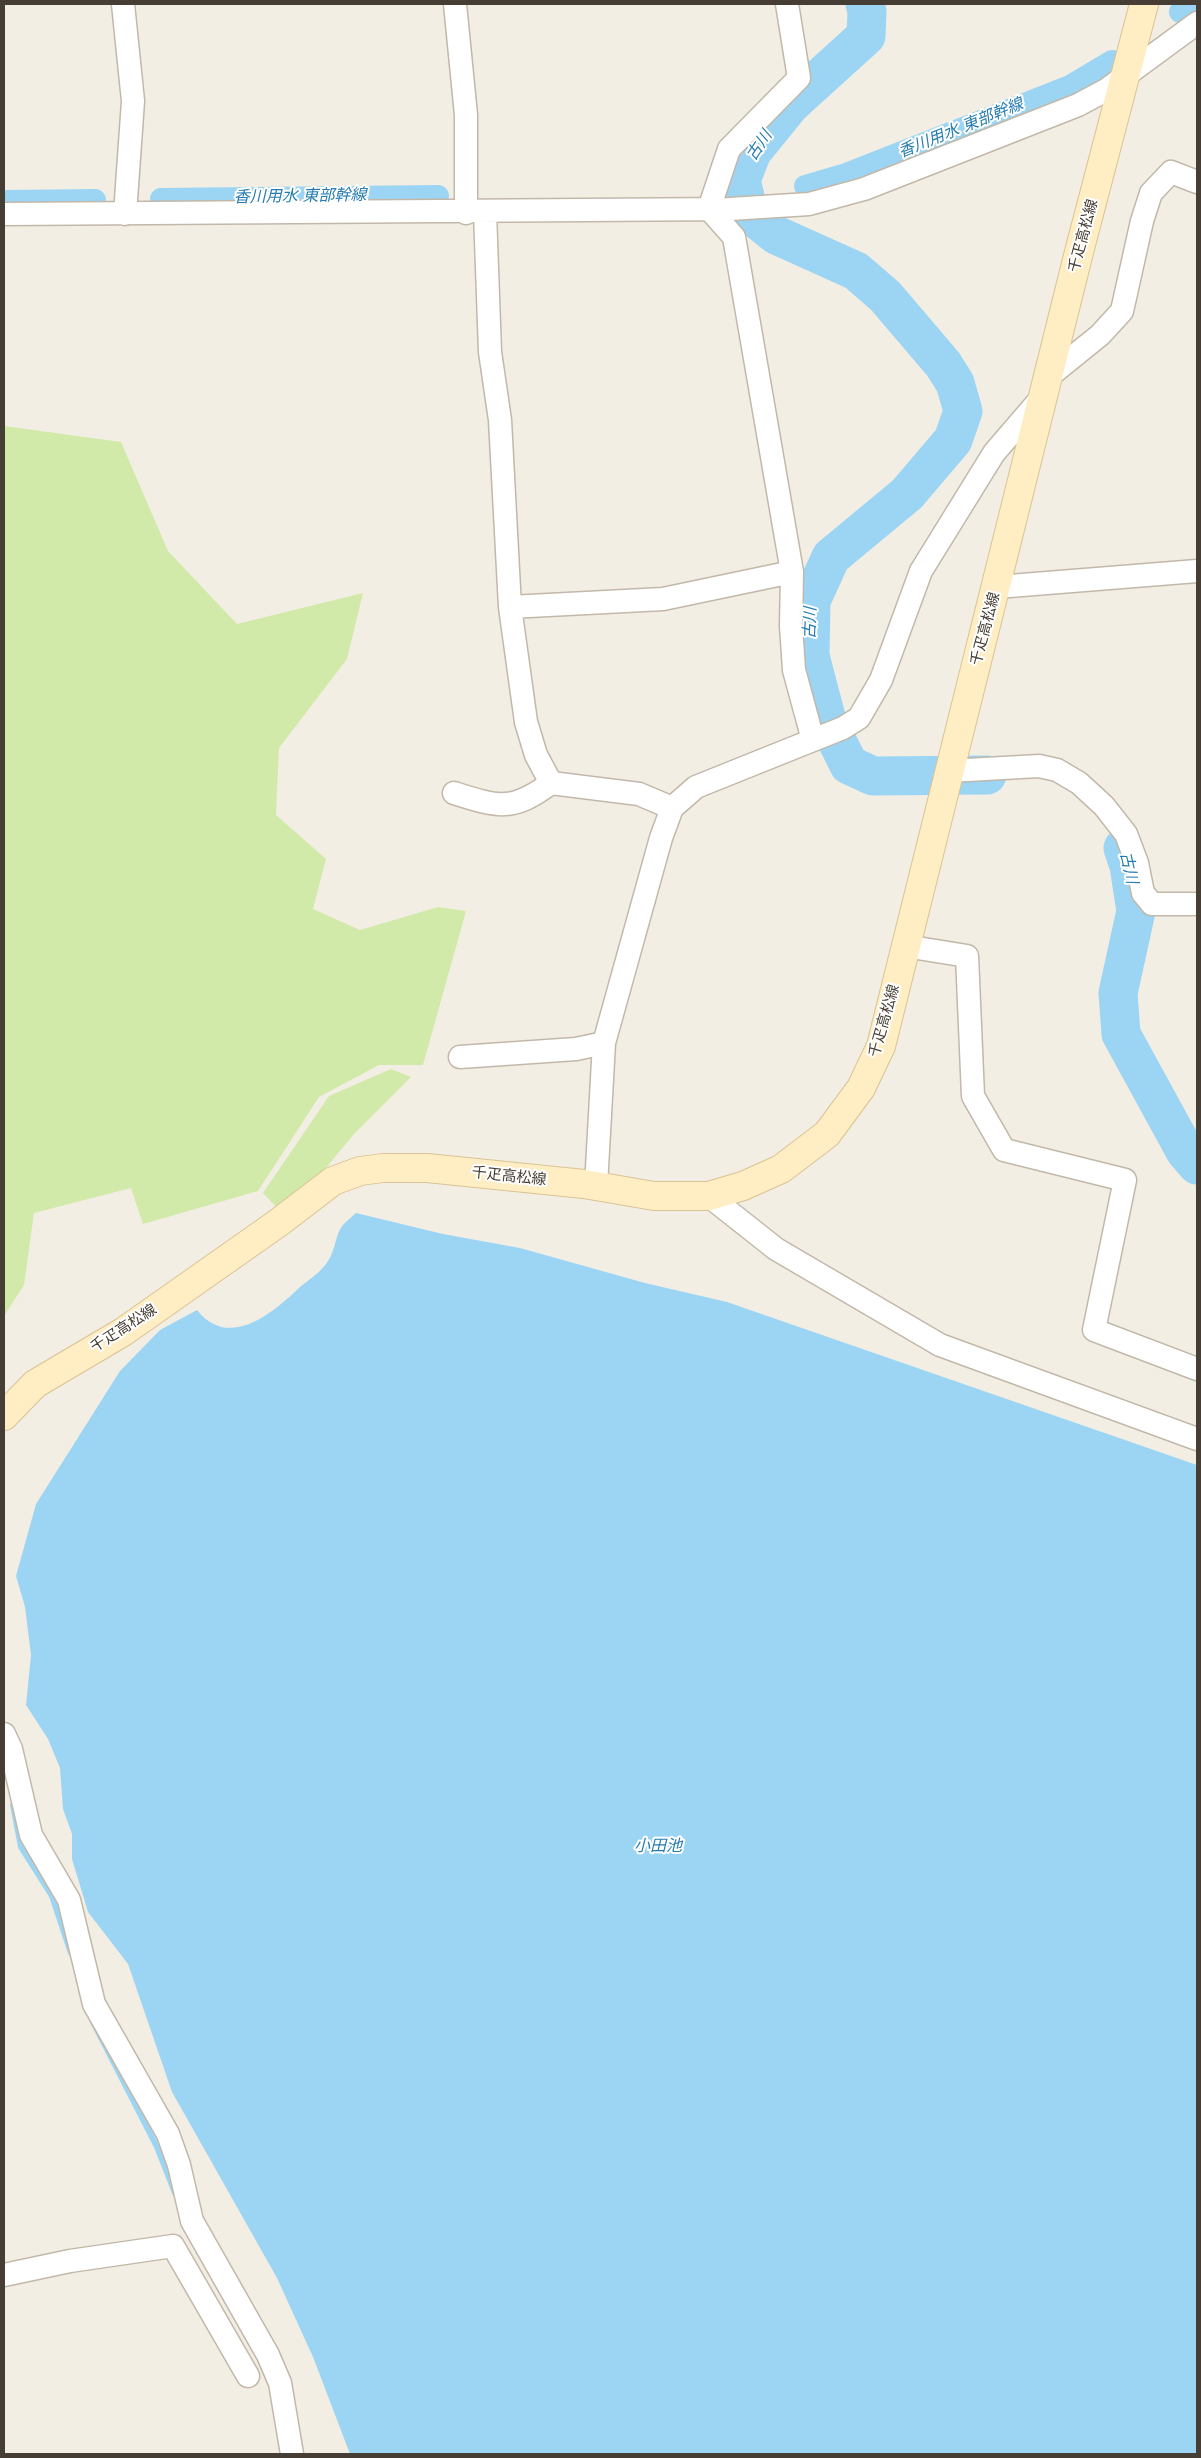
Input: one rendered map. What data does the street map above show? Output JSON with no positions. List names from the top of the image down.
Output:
{
  "streets": {
    "main road": ["千疋高松線"]
  },
  "water": ["香川用水 東部幹線", "古川", "小田池"]
}
